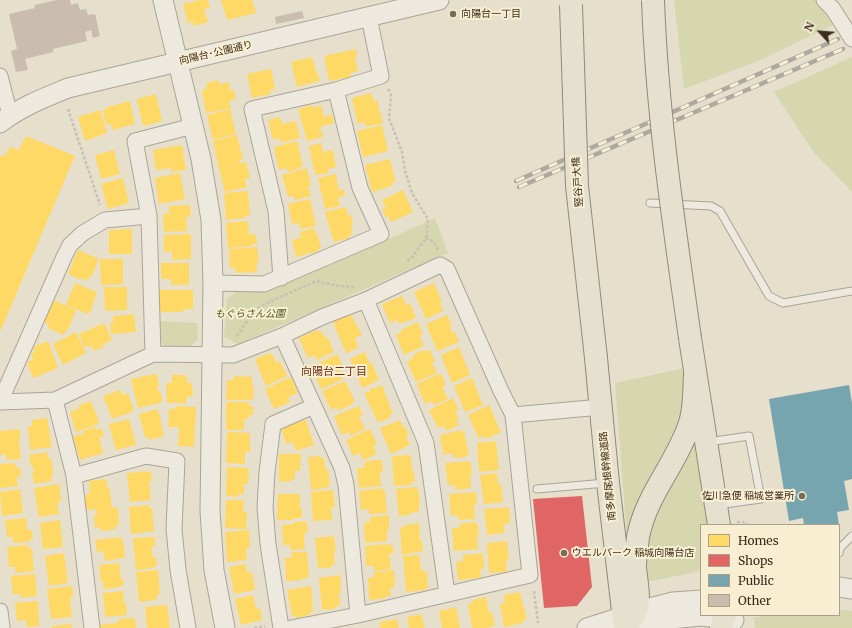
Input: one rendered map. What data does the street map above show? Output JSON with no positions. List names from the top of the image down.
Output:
{
  "streets": {
    "main road": ["竪谷戸大橋", "南多摩尾根幹線道路"],
    "street": ["向陽台･公園通り"]
  },
  "crossings": [
    ["竪谷戸大橋", "南多摩尾根幹線道路"]
  ],
  "districts": ["向陽台二丁目"],
  "parks": ["もぐらさん公園"],
  "places": ["向陽台一丁目", "佐川急便 稲城営業所", "ウエルパーク 稲城向陽台店"],
  "legend": [
    "Homes",
    "Shops",
    "Public",
    "Other"
  ],
  "north": "top left"
}
